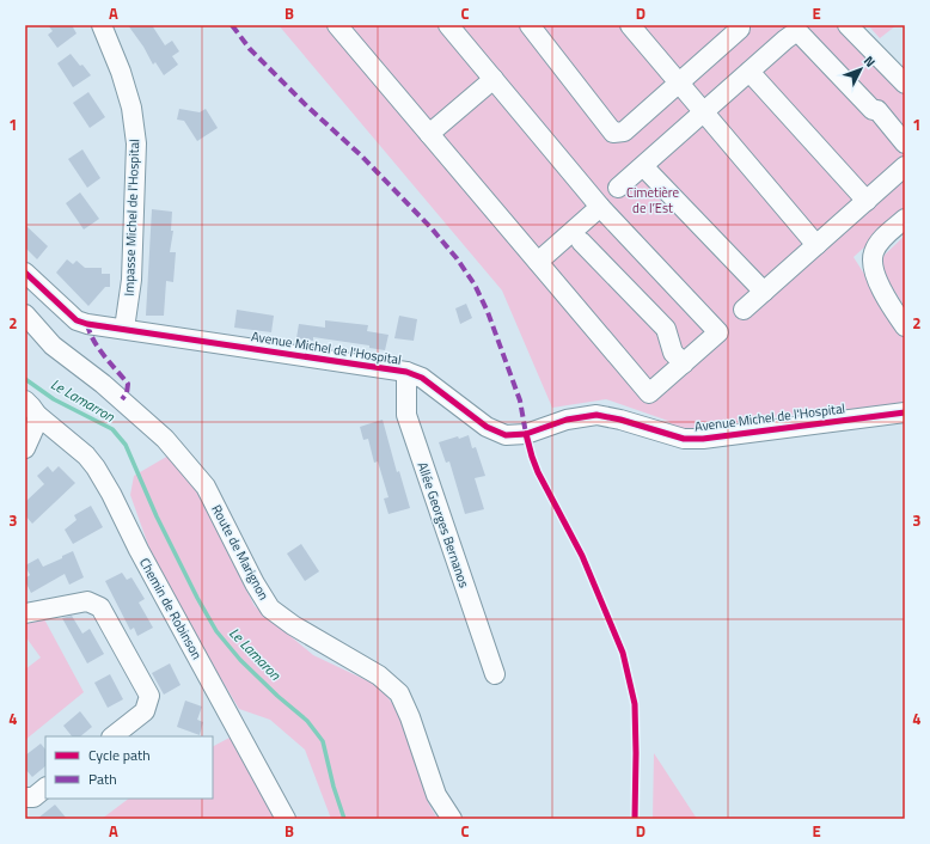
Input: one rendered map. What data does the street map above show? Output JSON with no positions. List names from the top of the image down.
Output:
{
  "streets": {
    "street": [
      "Impasse Michel de l'Hospital",
      "Avenue Michel de l'Hospital",
      "Allée Georges Bernanos",
      "Route de Marignon",
      "Chemin de Robinson"
    ]
  },
  "crossings": [
    ["Impasse Michel de l'Hospital", "Avenue Michel de l'Hospital"],
    ["Avenue Michel de l'Hospital", "Allée Georges Bernanos"]
  ],
  "water": ["Le Lamarron", "Le Lamaron"],
  "parks": ["Cimetière de l’Est"],
  "legend": ["Cycle path", "Path"],
  "north": "top right",
  "grid": {
    "columns": [
      "A",
      "B",
      "C",
      "D",
      "E"
    ],
    "rows": [
      "1",
      "2",
      "3",
      "4"
    ]
  }
}
